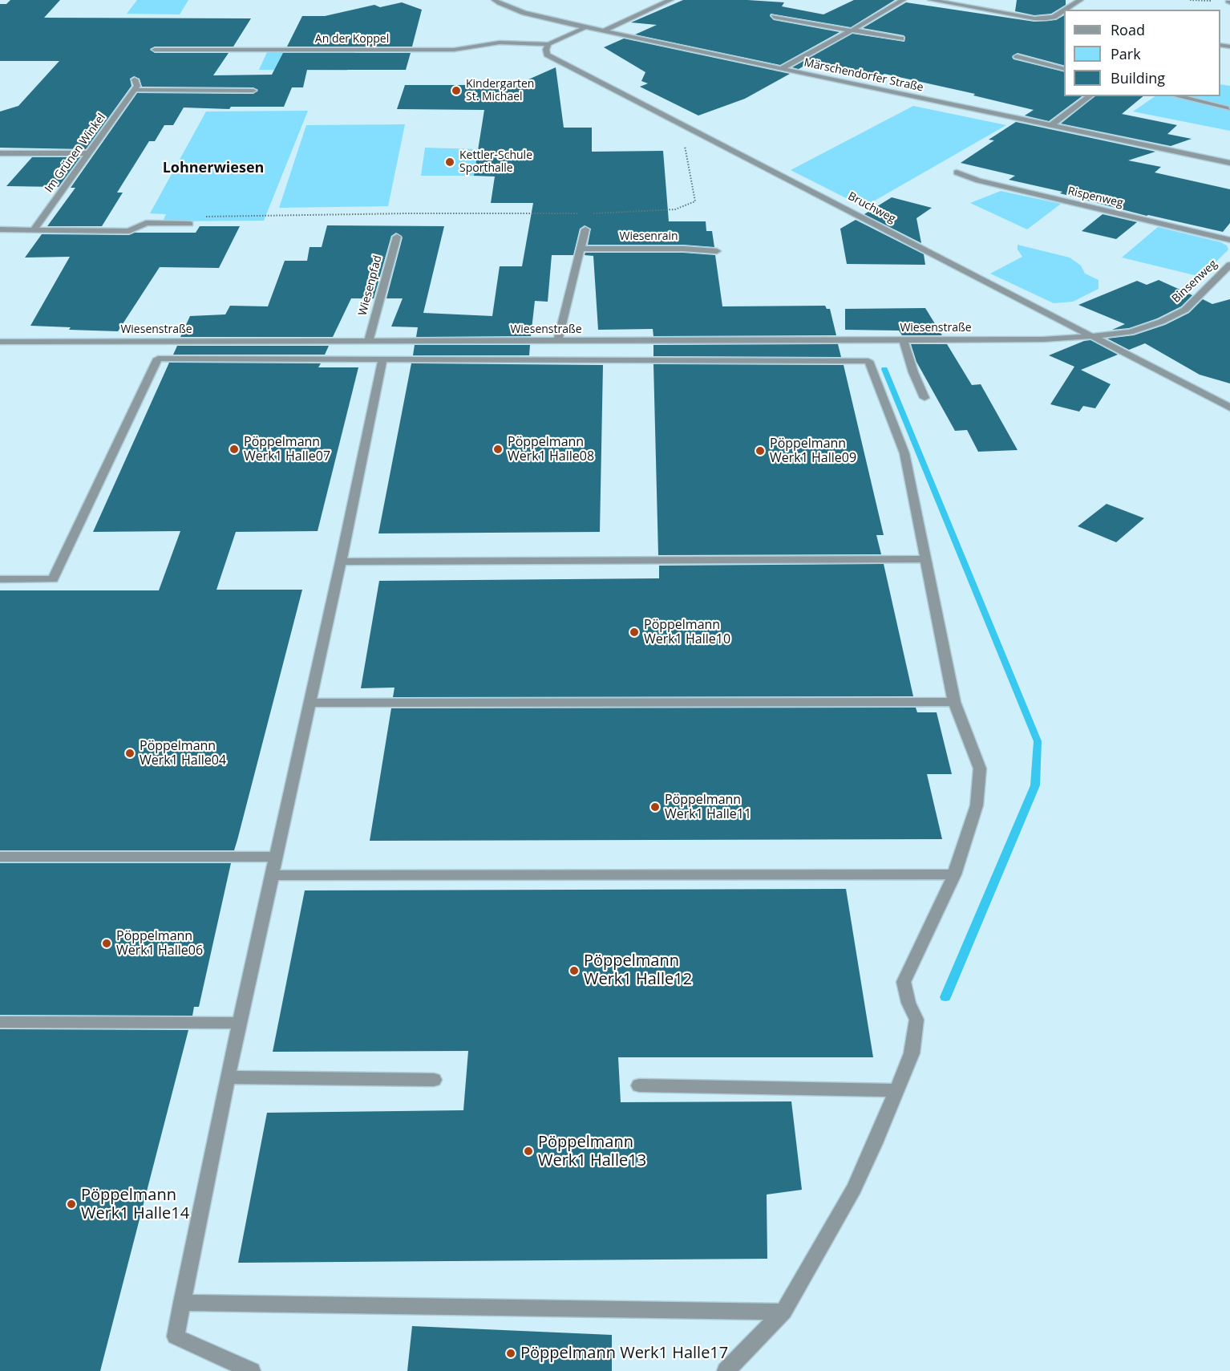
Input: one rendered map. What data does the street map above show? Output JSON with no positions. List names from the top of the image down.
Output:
{
  "streets": {
    "street": [
      "An der Koppel",
      "Märschendorfer Straße",
      "Im Grünen Winkel",
      "Rispenweg",
      "Bruchweg",
      "Wiesenrain",
      "Binsenweg",
      "Wiesenpfad",
      "Wiesenstraße"
    ]
  },
  "crossings": [
    ["An der Koppel", "Bruchweg"],
    ["Bruchweg", "Binsenweg"],
    ["Bruchweg", "Wiesenstraße"],
    ["Binsenweg", "Wiesenstraße"],
    ["Wiesenpfad", "Wiesenstraße"]
  ],
  "districts": ["Lohnerwiesen"],
  "places": [
    "Kindergarten St. Michael",
    "Kettler-Schule Sporthalle",
    "Pöppelmann Werk1 Halle07",
    "Pöppelmann Werk1 Halle08",
    "Pöppelmann Werk1 Halle09",
    "Pöppelmann Werk1 Halle10",
    "Pöppelmann Werk1 Halle04",
    "Pöppelmann Werk1 Halle11",
    "Pöppelmann Werk1 Halle06",
    "Pöppelmann Werk1 Halle12",
    "Pöppelmann Werk1 Halle13",
    "Pöppelmann Werk1 Halle14",
    "Pöppelmann Werk1 Halle17"
  ],
  "legend": ["Road", "Park", "Building"]
}
